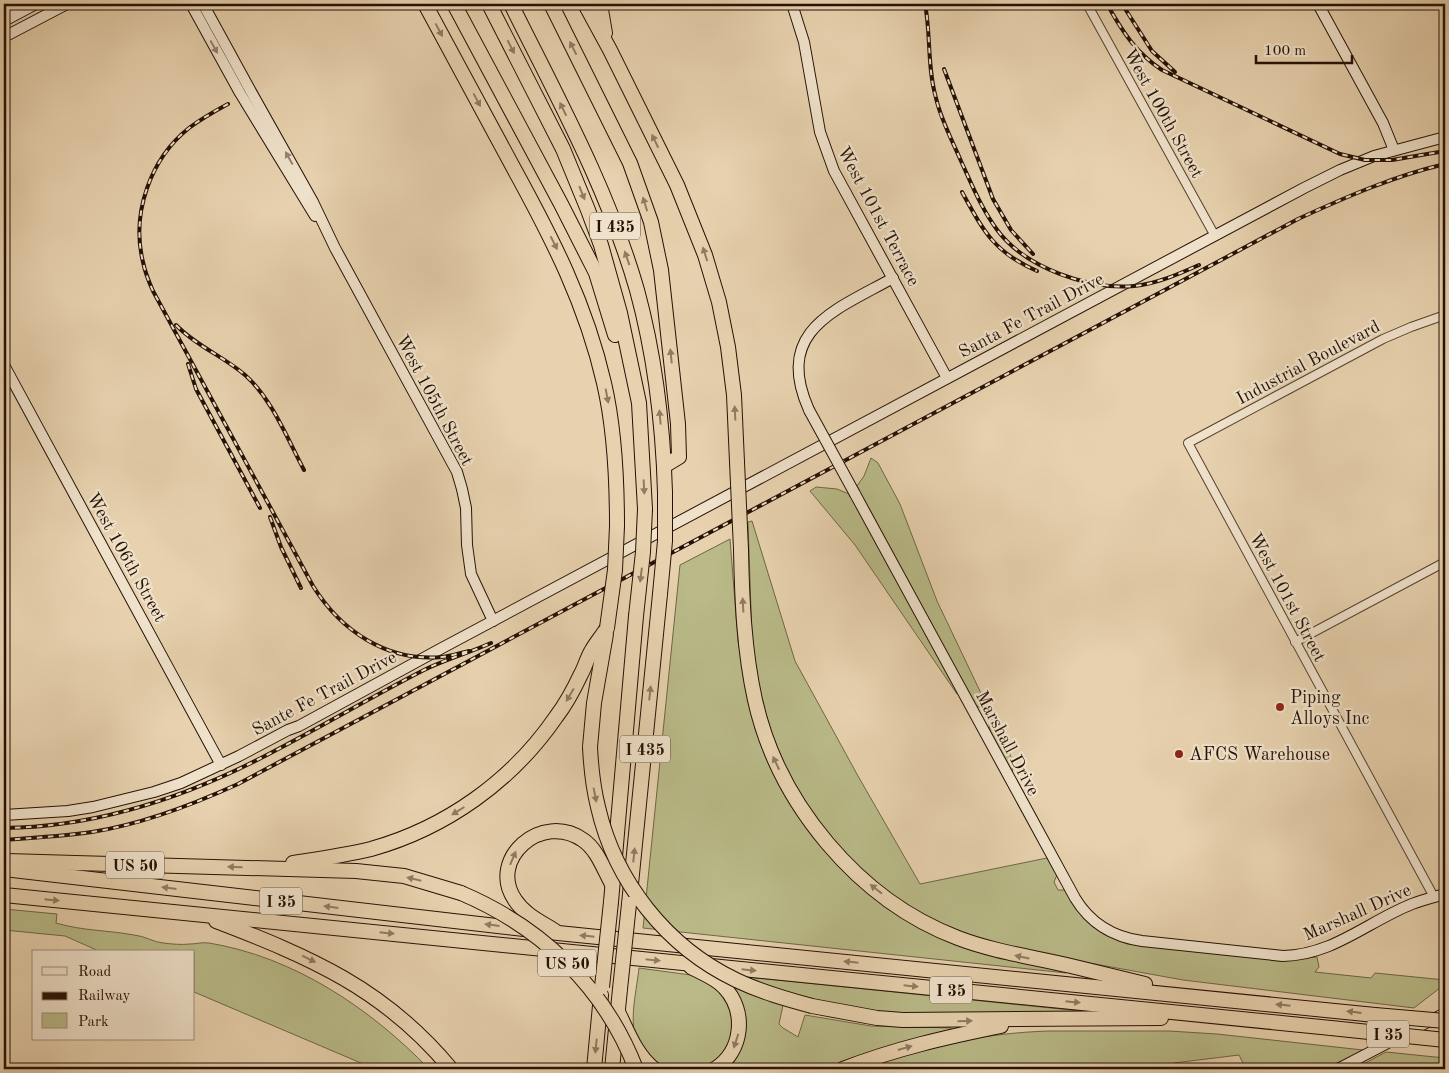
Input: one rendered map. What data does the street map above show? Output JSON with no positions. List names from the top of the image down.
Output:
{
  "streets": {
    "highway": ["I 435", "US 50", "I 35"],
    "main road": [
      "West 101st Terrace",
      "Santa Fe Trail Drive",
      "West 105th Street",
      "West 106th Street",
      "Sante Fe Trail Drive",
      "Marshall Drive"
    ],
    "street": ["West 100th Street", "Industrial Boulevard", "West 101st Street"]
  },
  "crossings": [
    ["West 100th Street", "Santa Fe Trail Drive"],
    ["West 101st Terrace", "Santa Fe Trail Drive"],
    ["West 101st Terrace", "Marshall Drive"],
    ["Santa Fe Trail Drive", "Sante Fe Trail Drive"],
    ["Industrial Boulevard", "West 101st Street"],
    ["West 105th Street", "Sante Fe Trail Drive"],
    ["West 106th Street", "Sante Fe Trail Drive"],
    ["West 101st Street", "Marshall Drive"]
  ],
  "places": ["Piping Alloys Inc", "AFCS Warehouse"],
  "legend": ["Road", "Railway", "Park"],
  "scale_bar": "100 m"
}
